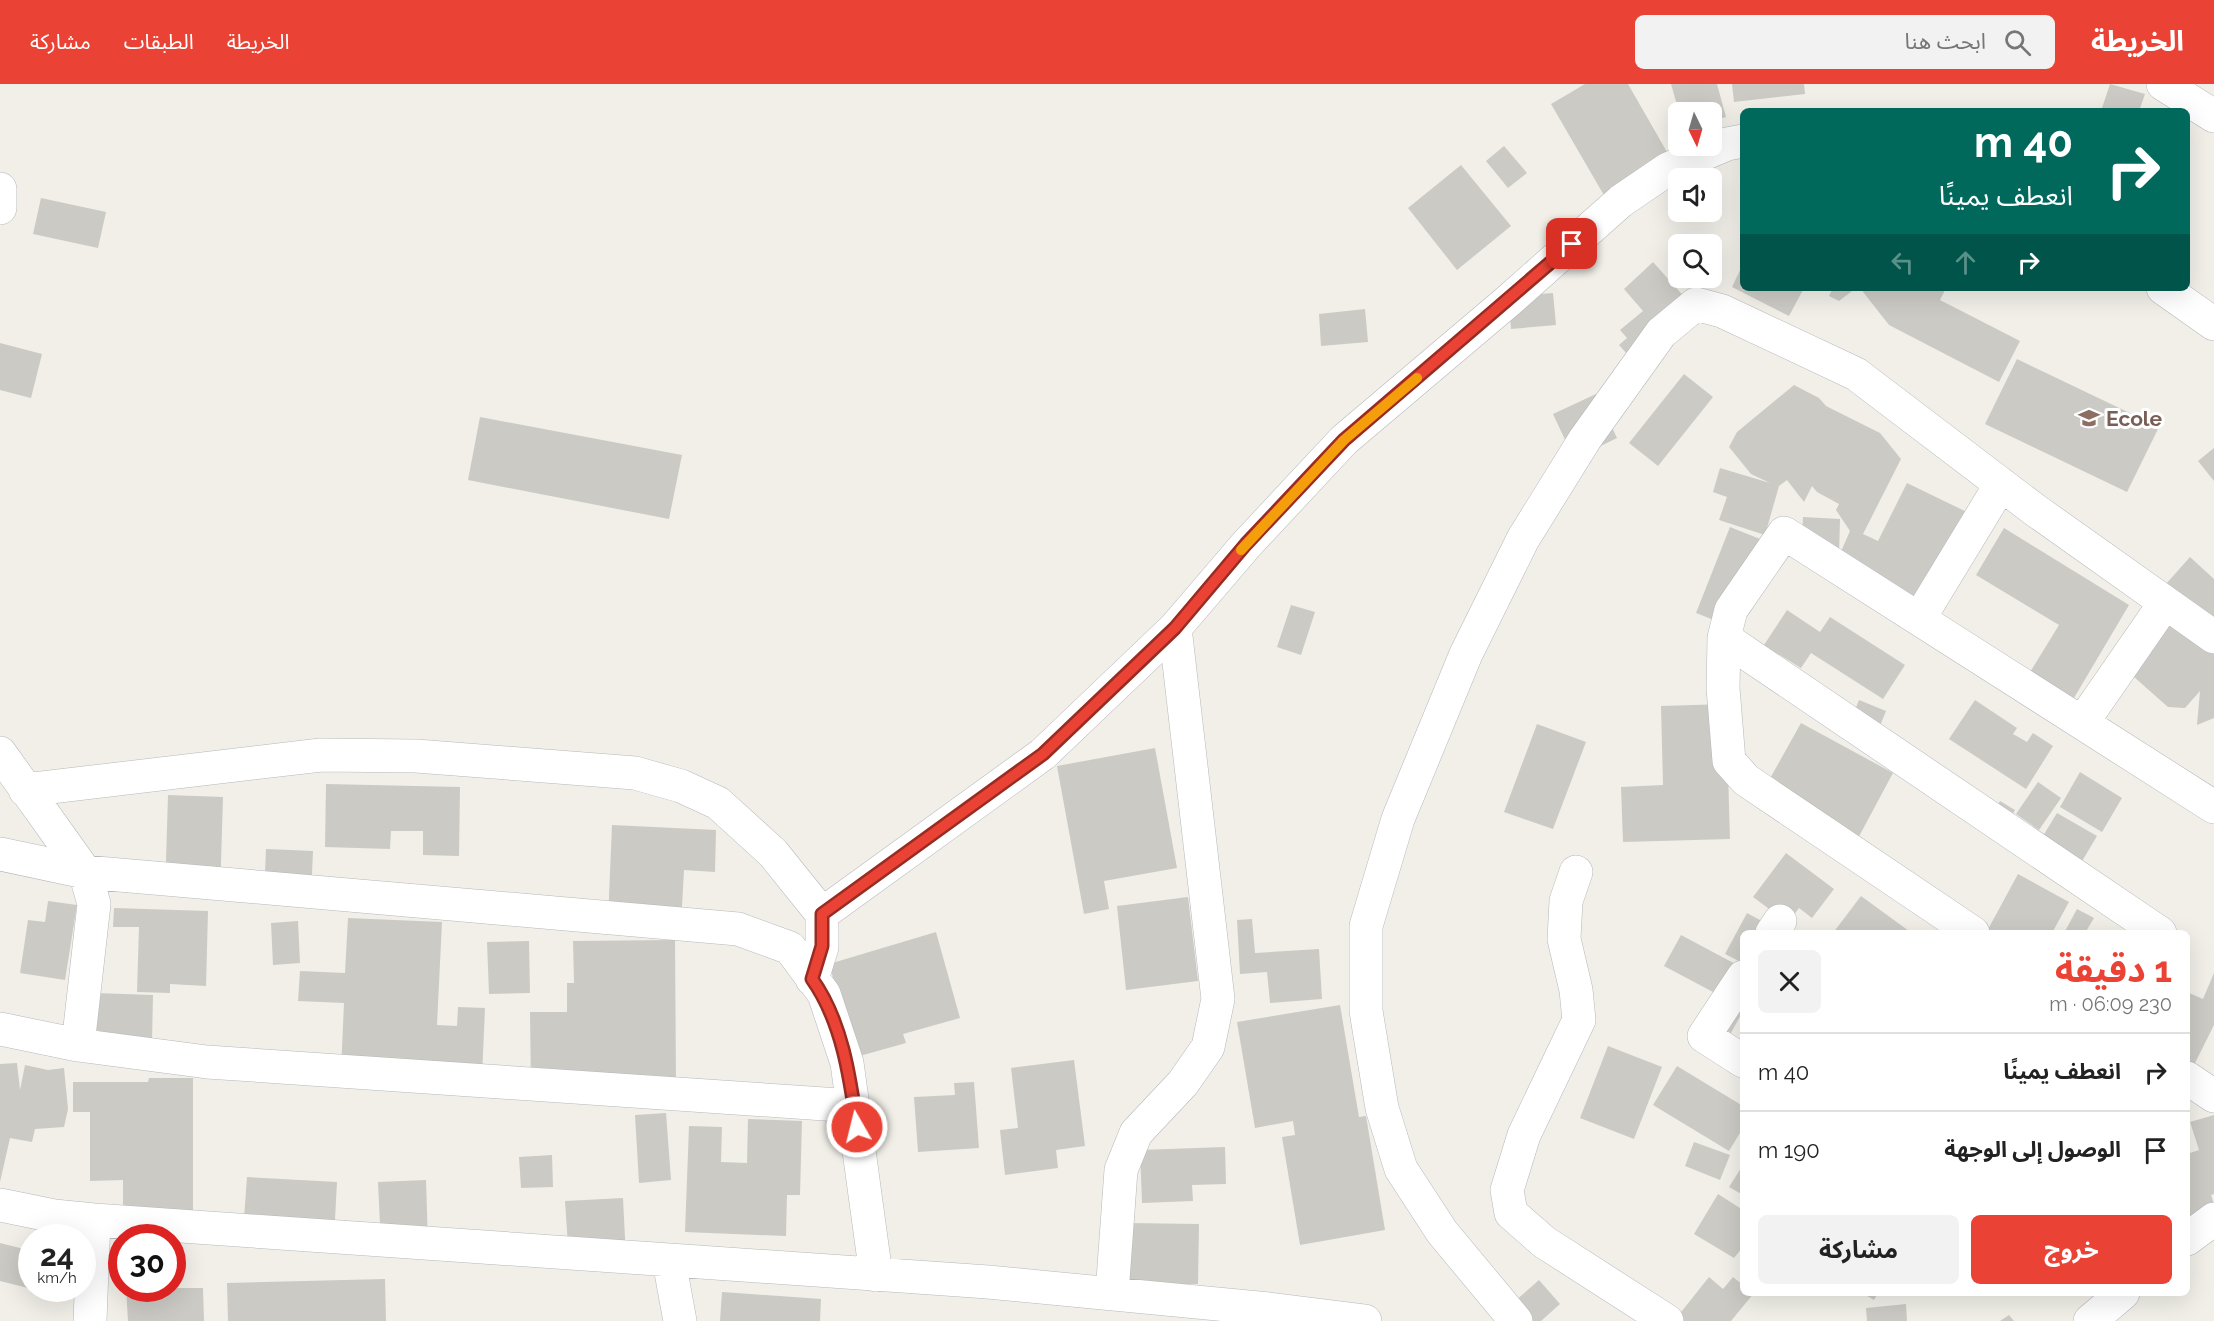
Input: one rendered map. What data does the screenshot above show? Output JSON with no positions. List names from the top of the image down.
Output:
{
  "places": {
    "school or university": ["Ecole"]
  },
  "north": "bottom",
  "page": {
    "header": "الخريطة",
    "search": "ابحث هنا",
    "nav": ["الخريطة", "الطبقات", "مشاركة"],
    "turn": ["40 m", "انعطف يمينًا"],
    "heading": ["1 دقيقة", "230 m · 06:09"],
    "list": [
      {
        "name": "انعطف يمينًا",
        "value": "40 m"
      },
      {
        "name": "الوصول إلى الوجهة",
        "value": "190 m"
      }
    ],
    "buttons": ["خروج", "مشاركة"],
    "speed": "24 km/h",
    "limit": "30"
  }
}
